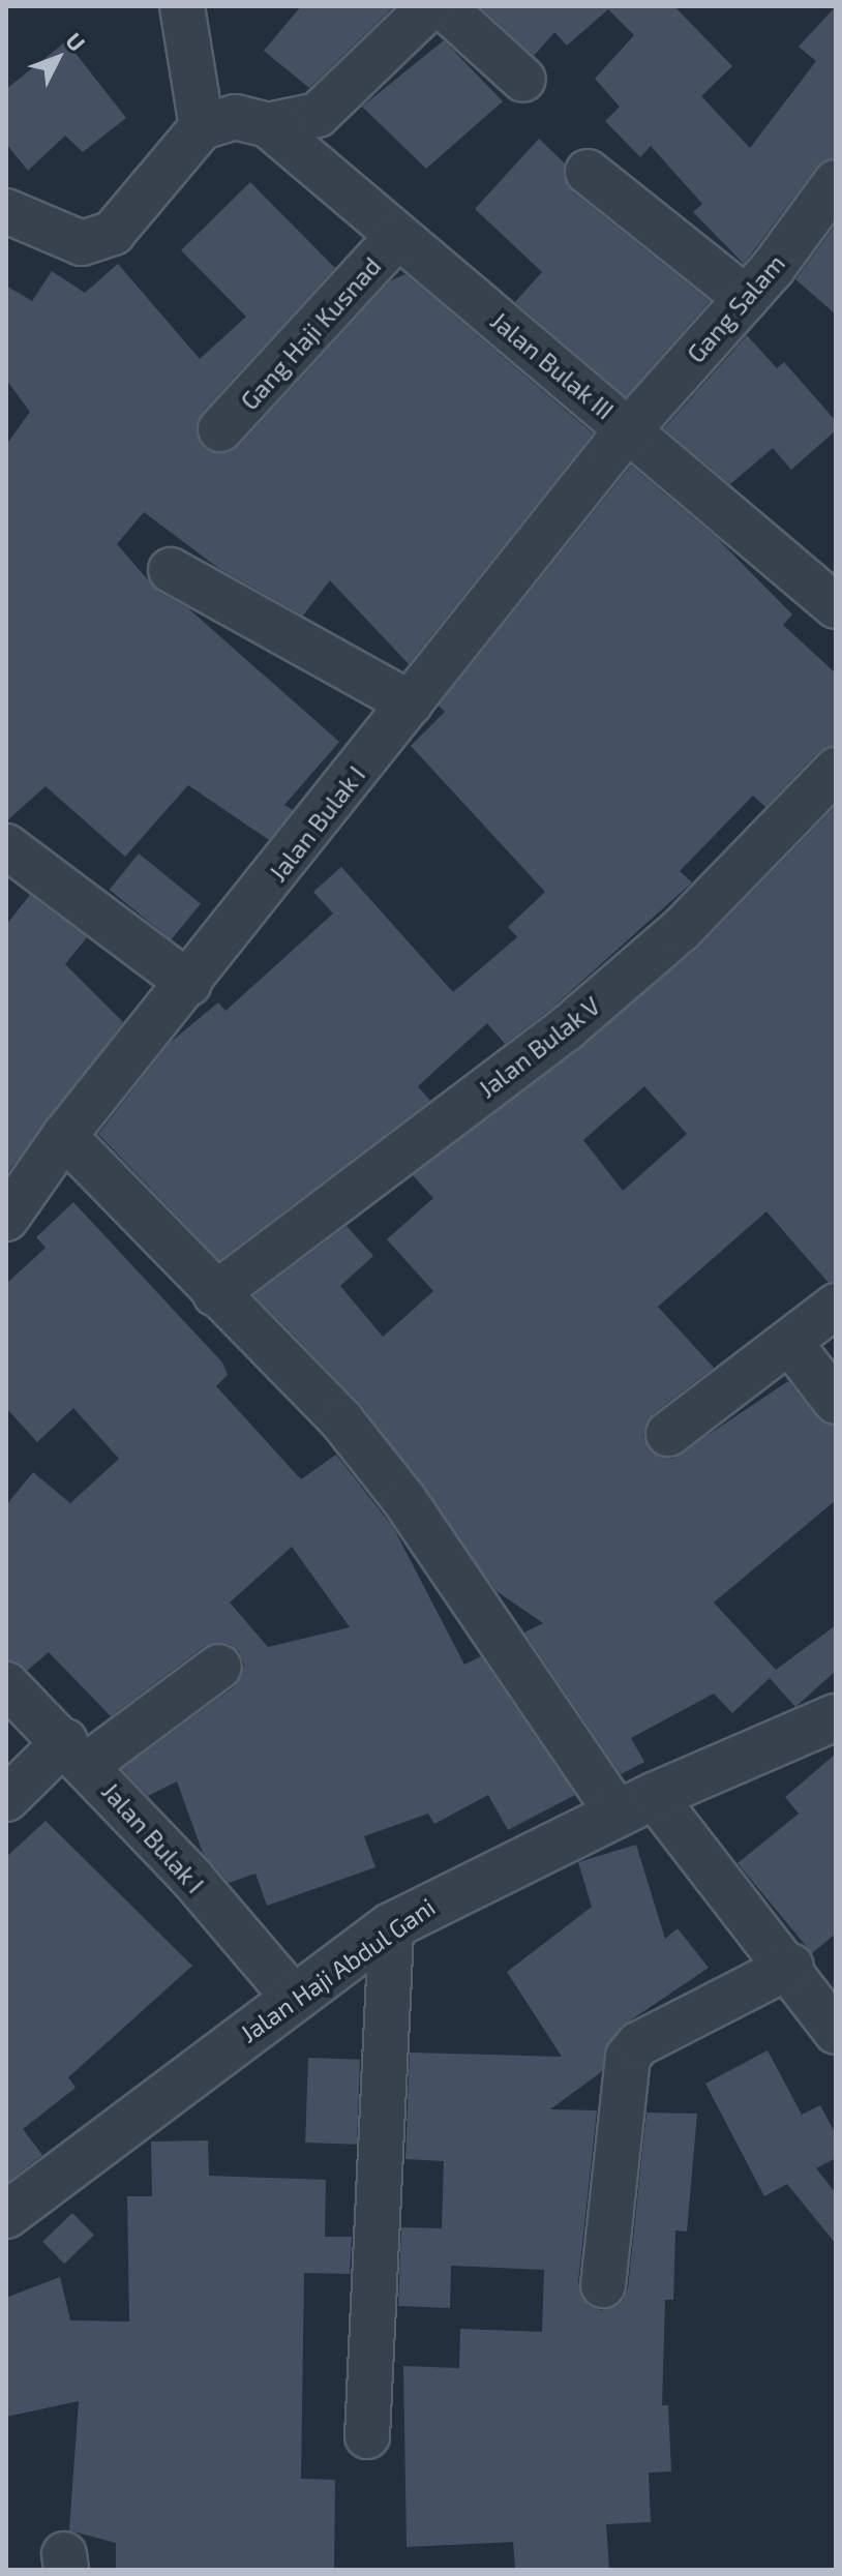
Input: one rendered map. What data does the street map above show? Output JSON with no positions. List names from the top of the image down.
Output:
{
  "streets": {
    "street": [
      "Gang Salam",
      "Gang Haji Kusnad",
      "Jalan Bulak III",
      "Jalan Bulak I",
      "Jalan Bulak V",
      "Jalan Haji Abdul Gani"
    ]
  },
  "crossings": [
    ["Gang Salam", "Jalan Bulak III"],
    ["Gang Salam", "Jalan Bulak I"],
    ["Gang Haji Kusnad", "Jalan Bulak III"],
    ["Jalan Bulak III", "Jalan Bulak I"],
    ["Jalan Bulak I", "Jalan Haji Abdul Gani"]
  ],
  "north": "top right"
}
